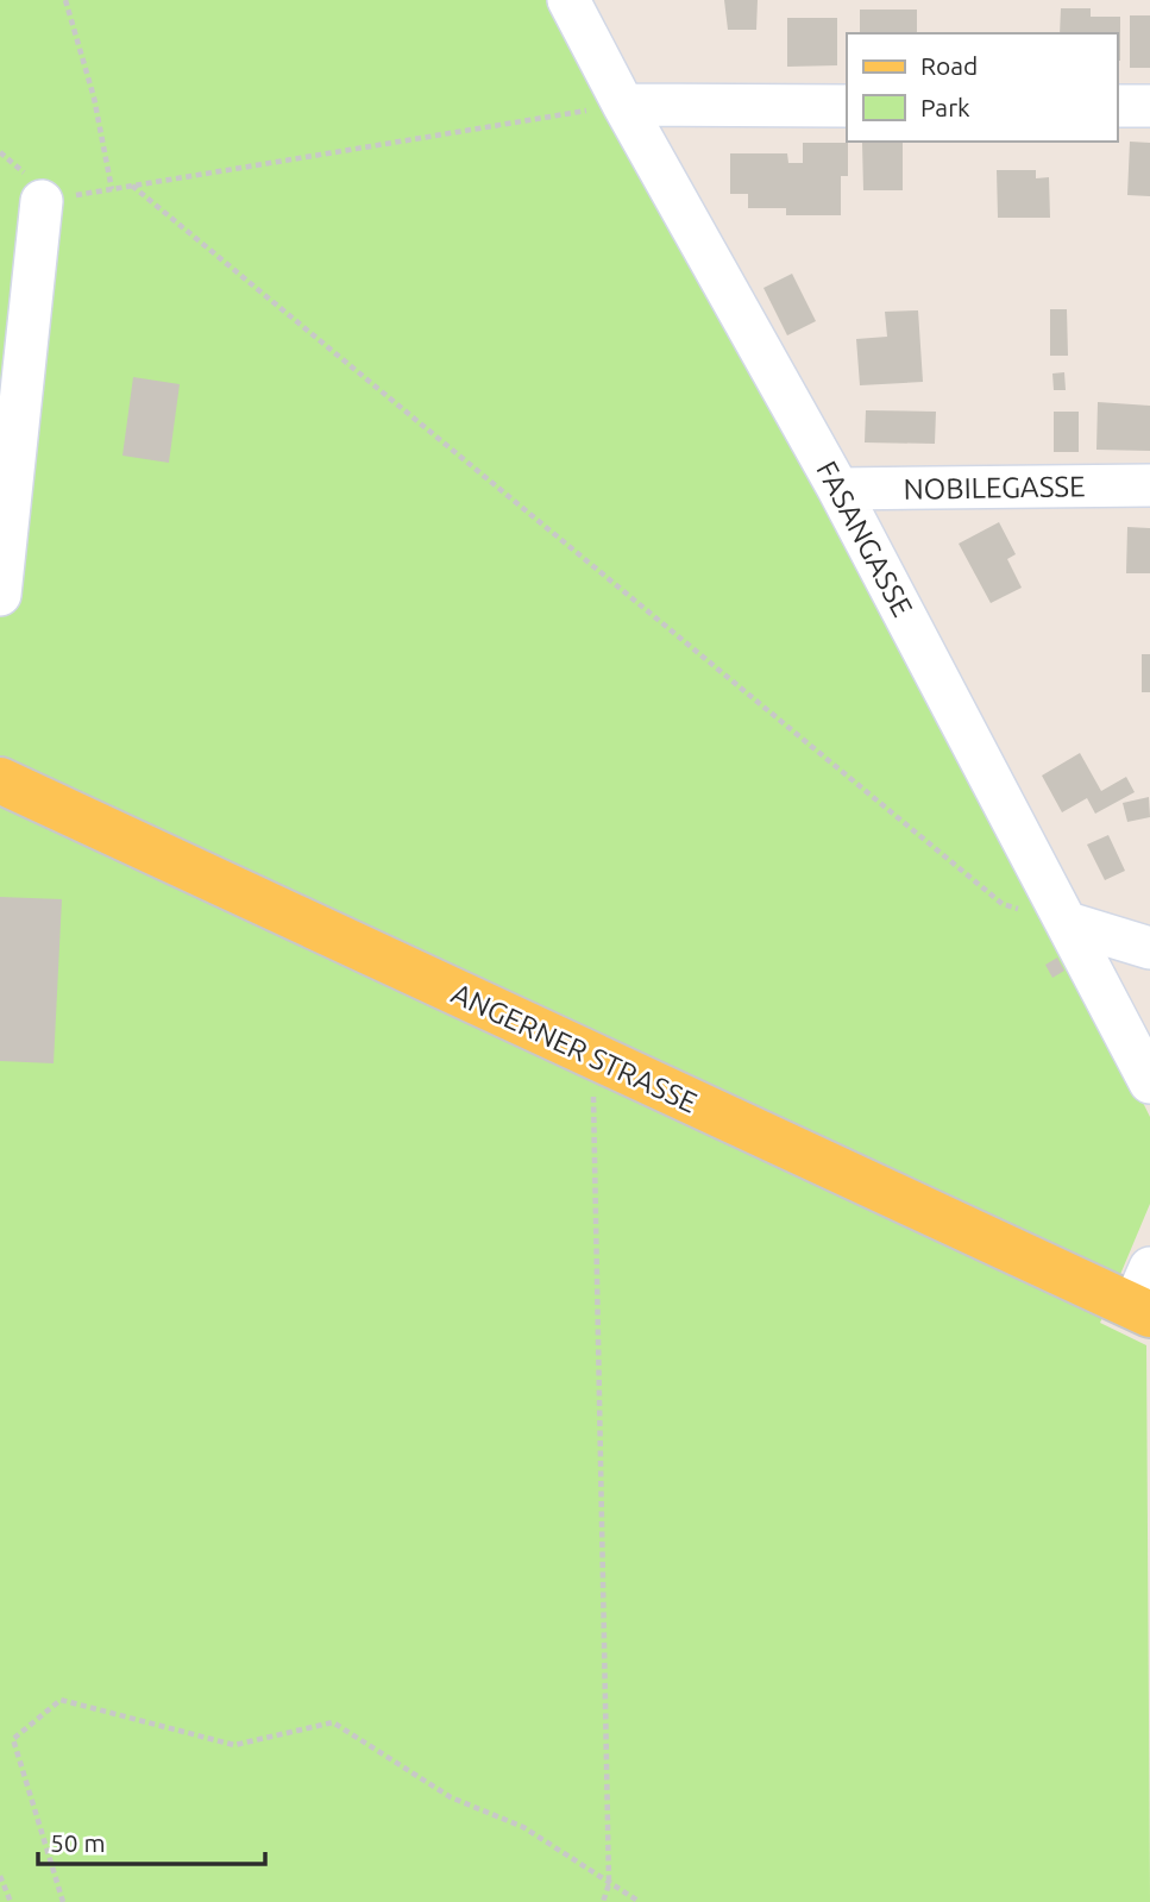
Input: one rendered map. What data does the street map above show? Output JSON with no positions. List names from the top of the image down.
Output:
{
  "streets": {
    "main road": ["ANGERNER STRASSE"],
    "street": ["NOBILEGASSE", "FASANGASSE"]
  },
  "crossings": [
    ["NOBILEGASSE", "FASANGASSE"]
  ],
  "legend": ["Road", "Park"],
  "scale_bar": "50 m"
}
